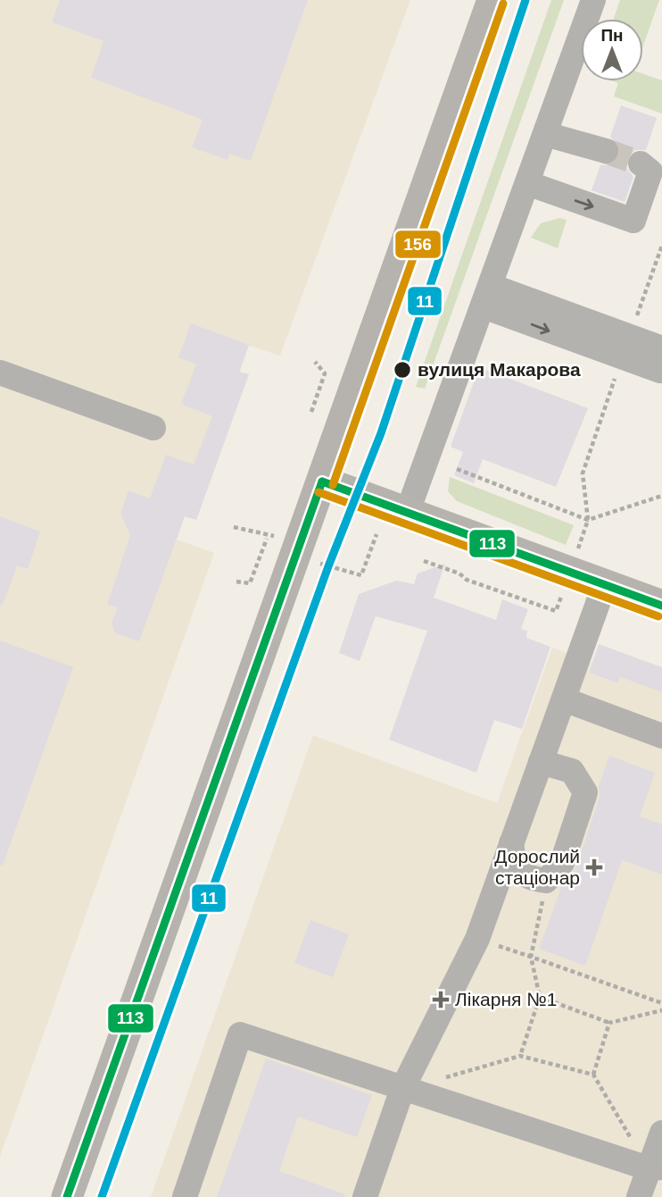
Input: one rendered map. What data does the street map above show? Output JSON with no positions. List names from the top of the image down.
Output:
{
  "places": {
    "other": ["вулиця Макарова"],
    "health": ["Дорослий стаціонар", "Лікарня №1"]
  },
  "lines": ["transit line 11", "transit line 156", "transit line 113"],
  "north": "top"
}
